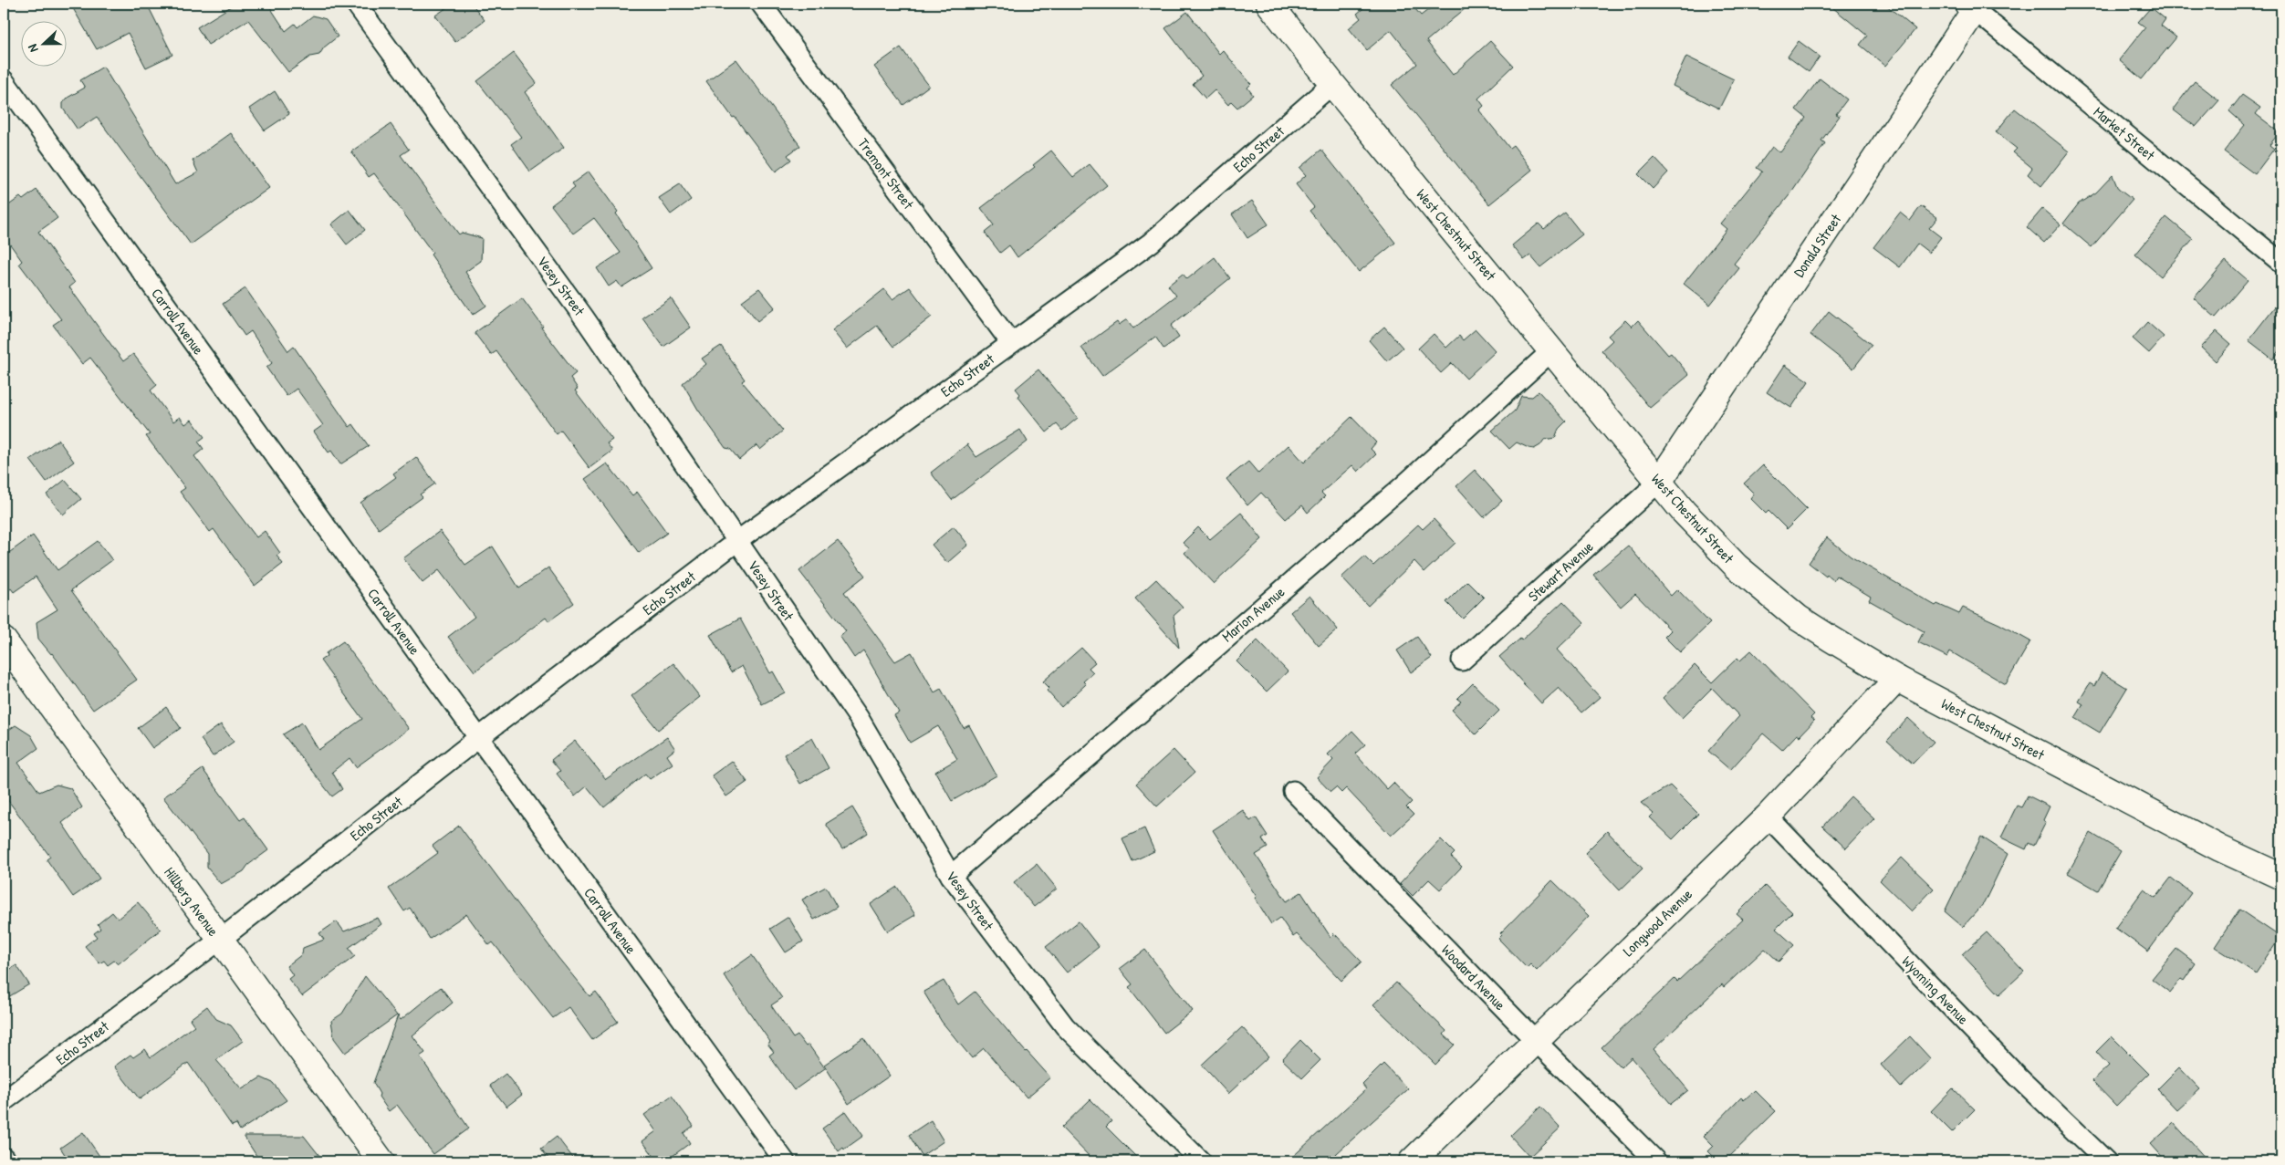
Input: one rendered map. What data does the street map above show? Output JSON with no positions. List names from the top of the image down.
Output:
{
  "streets": {
    "main road": [
      "West Chestnut Street",
      "Donald Street",
      "Hillberg Avenue",
      "Longwood Avenue"
    ],
    "street": [
      "Market Street",
      "Echo Street",
      "Tremont Street",
      "Vesey Street",
      "Carroll Avenue",
      "Stewart Avenue",
      "Marion Avenue",
      "Woodard Avenue",
      "Wyoming Avenue"
    ]
  },
  "crossings": [
    ["Market Street", "Donald Street"],
    ["Echo Street", "Tremont Street"],
    ["Echo Street", "West Chestnut Street"],
    ["Echo Street", "Vesey Street"],
    ["Echo Street", "Carroll Avenue"],
    ["Echo Street", "Hillberg Avenue"],
    ["West Chestnut Street", "Donald Street"],
    ["West Chestnut Street", "Stewart Avenue"],
    ["West Chestnut Street", "Marion Avenue"],
    ["West Chestnut Street", "Longwood Avenue"],
    ["Donald Street", "Stewart Avenue"],
    ["Vesey Street", "Marion Avenue"],
    ["Longwood Avenue", "Woodard Avenue"],
    ["Longwood Avenue", "Wyoming Avenue"]
  ],
  "north": "left"
}
